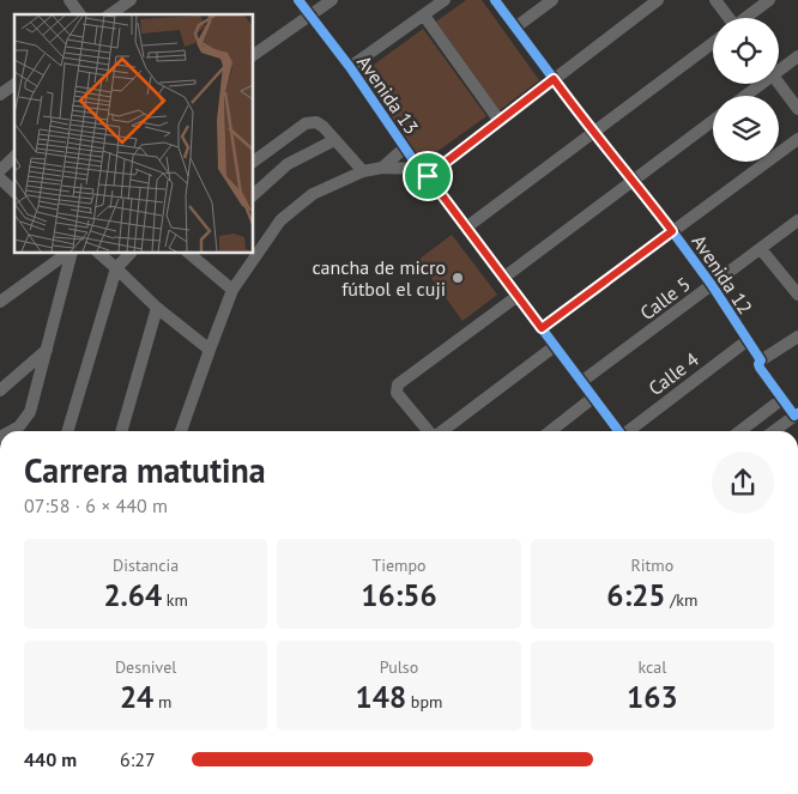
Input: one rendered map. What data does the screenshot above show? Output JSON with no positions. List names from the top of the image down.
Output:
{
  "streets": {
    "street": [
      "Avenida 13",
      "Avenida 12",
      "Calle 5",
      "Calle 4"
    ]
  },
  "crossings": [
    ["Avenida 13", "Calle 5"],
    ["Avenida 12", "Calle 5"],
    ["Avenida 12", "Calle 4"]
  ],
  "places": ["cancha de micro fútbol el cuji"],
  "page": {
    "heading": ["Carrera matutina", "07:58 · 6 × 440 m"],
    "stats": [
      ["Distancia", "2.64 km"],
      ["Tiempo", "16:56"],
      ["Ritmo", "6:25 /km"],
      ["Desnivel", "24 m"],
      ["Pulso", "148 bpm"],
      ["kcal", "163"]
    ],
    "list": [
      {
        "name": "440 m",
        "note": "6:27"
      }
    ]
  }
}
